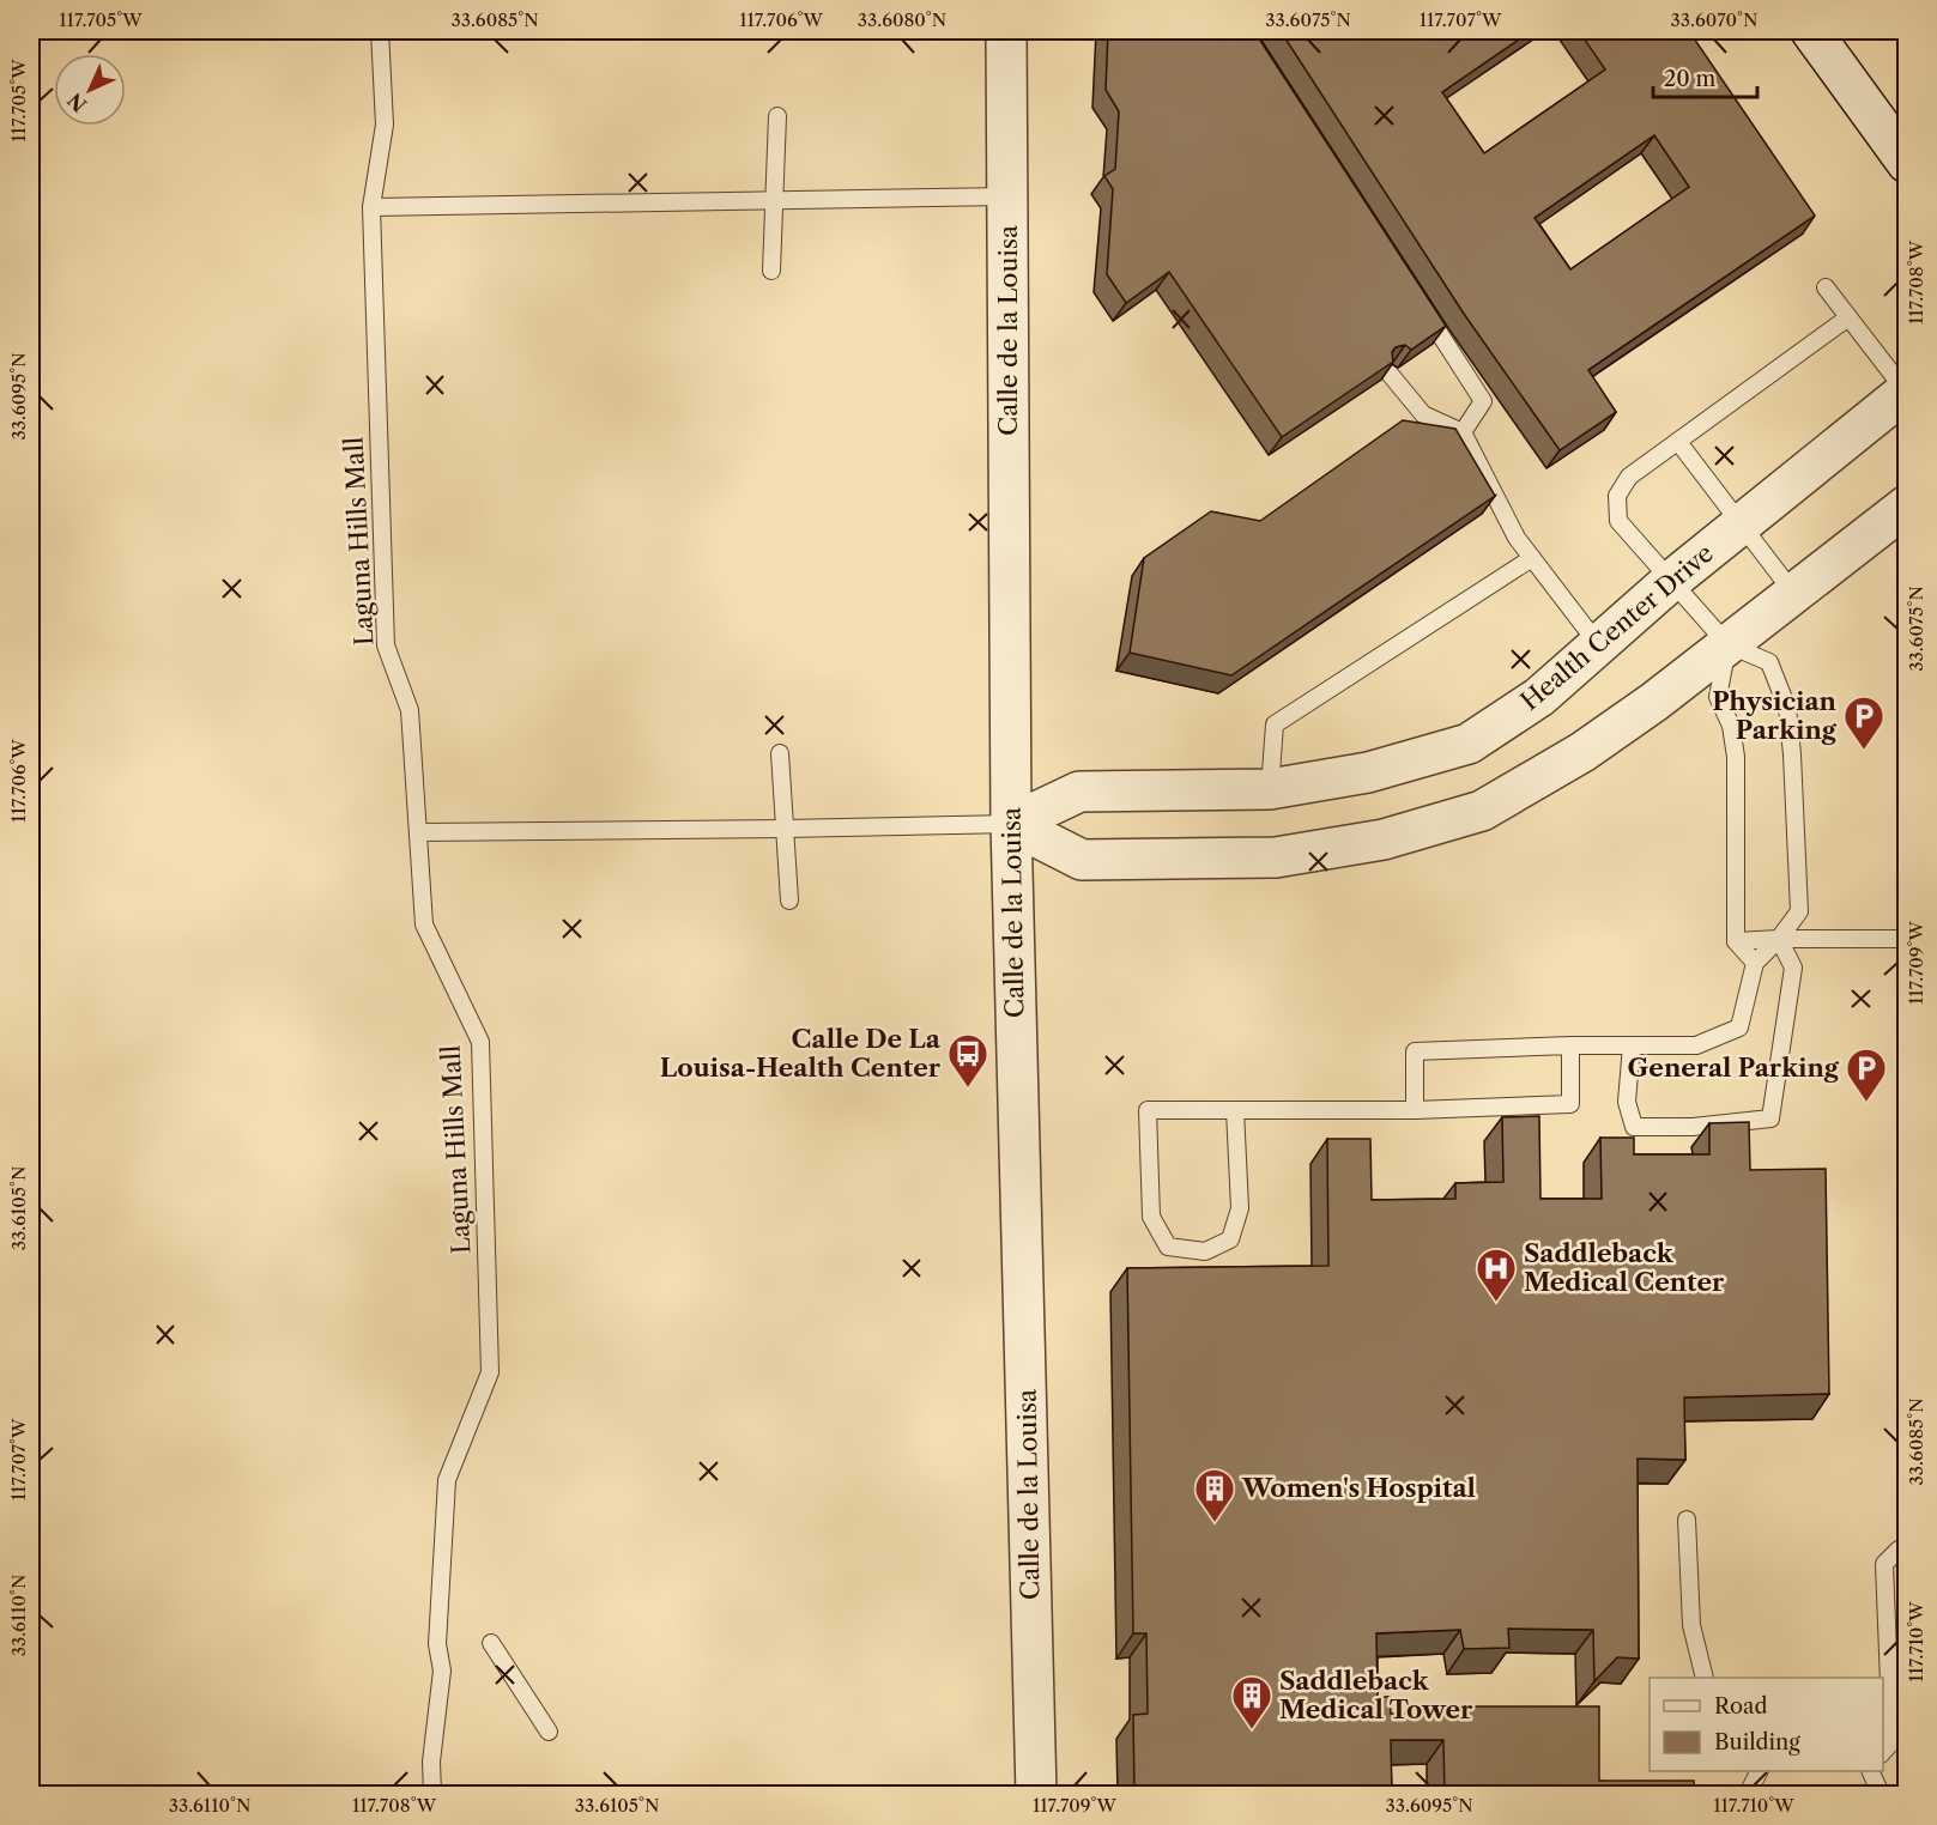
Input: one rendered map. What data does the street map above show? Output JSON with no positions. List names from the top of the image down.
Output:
{
  "streets": {
    "street": ["Calle de la Louisa", "Health Center Drive"],
    "lane": ["Laguna Hills Mall"]
  },
  "crossings": [
    ["Calle de la Louisa", "Health Center Drive"]
  ],
  "places": {
    "parking": ["Physician Parking", "General Parking"],
    "bus stop": ["Calle De La Louisa-Health Center"],
    "hospital": ["Saddleback Medical Center"],
    "building": ["Women's Hospital", "Saddleback Medical Tower"]
  },
  "legend": ["Road", "Building"],
  "scale_bar": "20 m",
  "north": "bottom left",
  "coordinates": [
    "117.705°W",
    "33.6085°N",
    "117.706°W",
    "33.6080°N",
    "33.6075°N",
    "117.707°W",
    "33.6070°N",
    "117.708°W",
    "33.6095°N",
    "117.709°W",
    "33.6105°N",
    "33.6110°N",
    "117.710°W"
  ]
}
